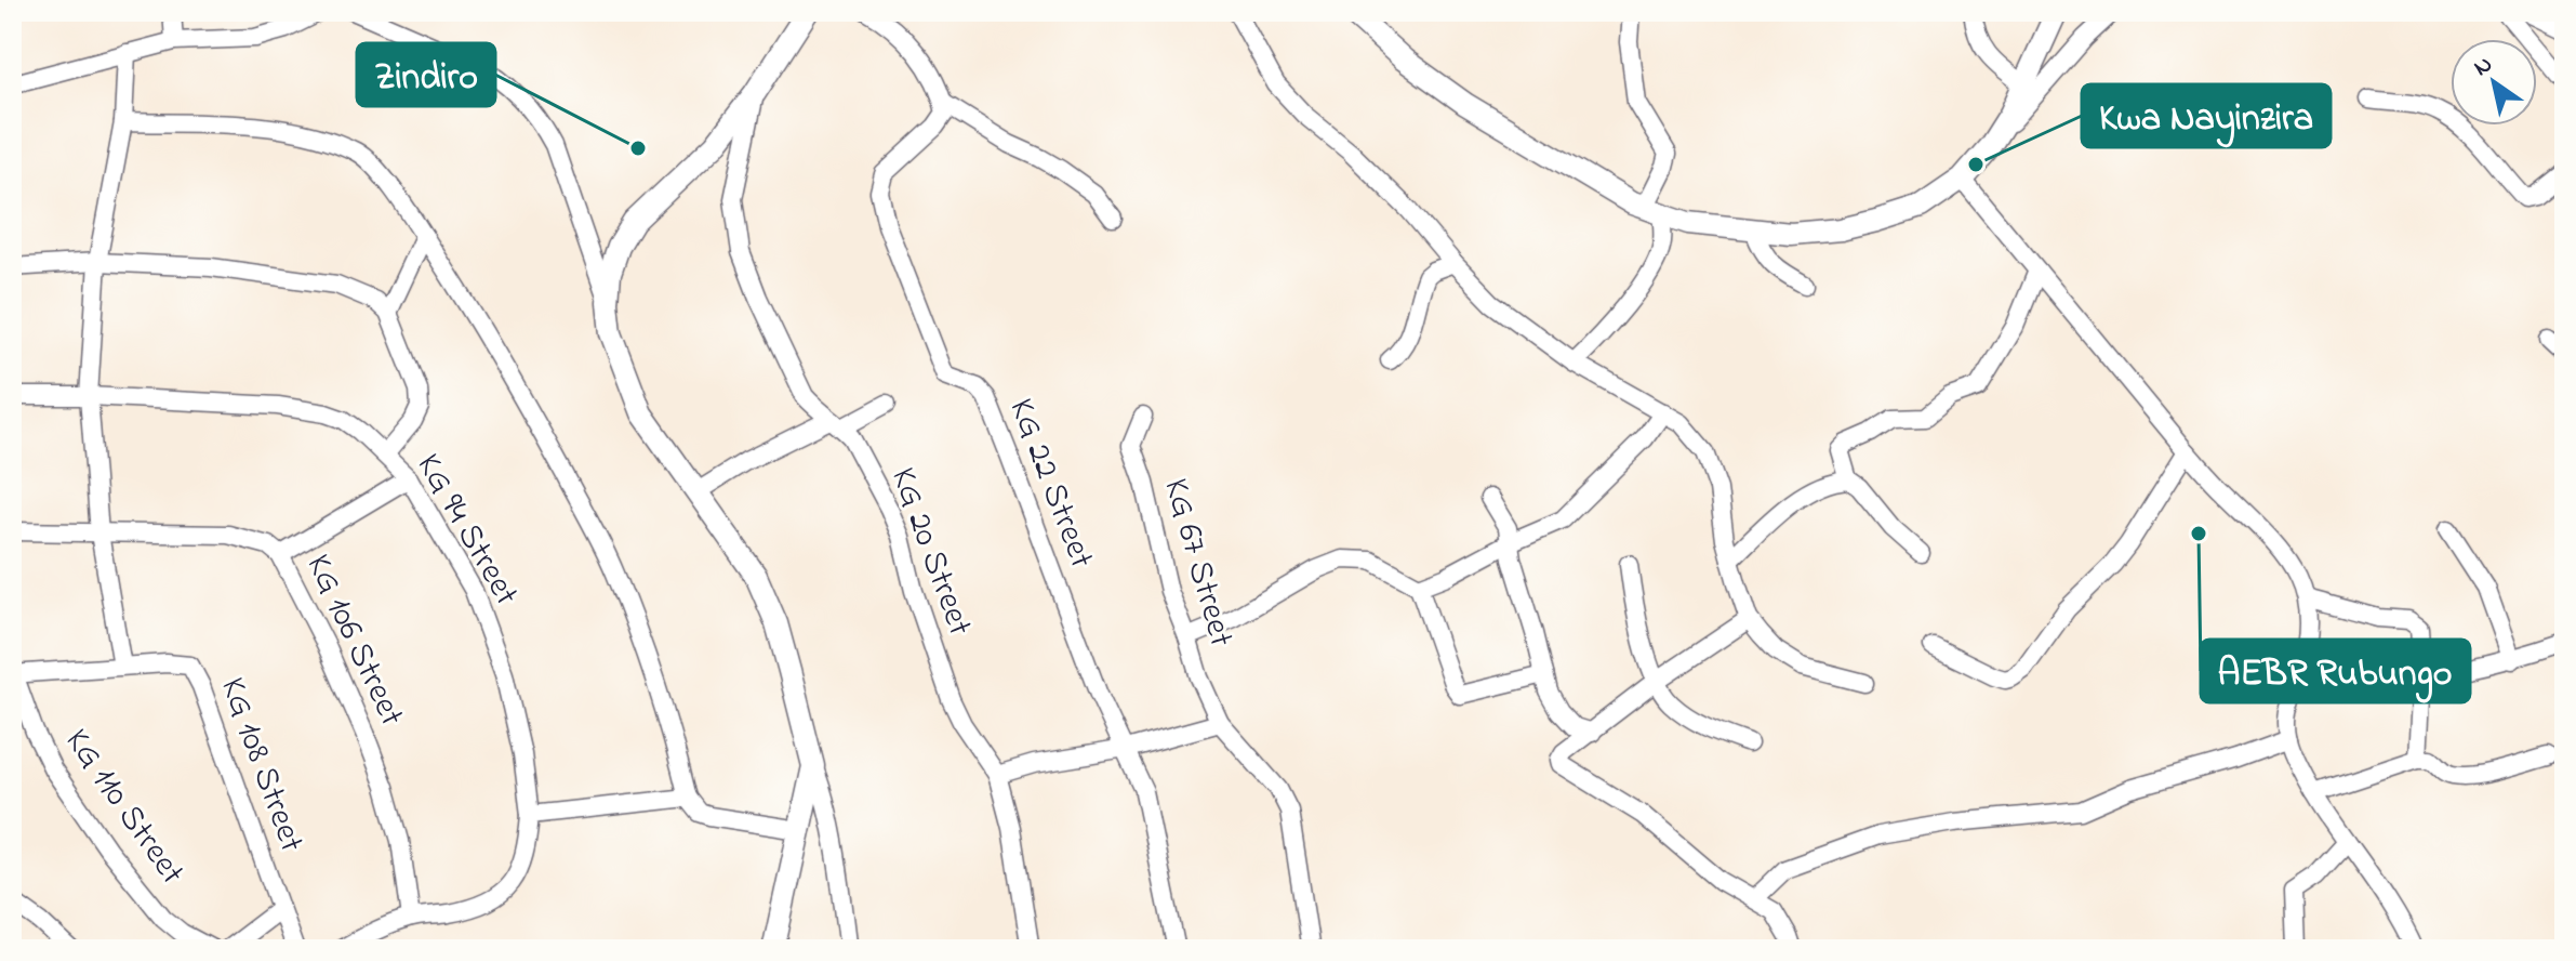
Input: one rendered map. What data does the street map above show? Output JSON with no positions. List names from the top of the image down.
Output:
{
  "streets": {
    "street": [
      "KG 22 Street",
      "KG 94 Street",
      "KG 20 Street",
      "KG 67 Street",
      "KG 106 Street",
      "KG 108 Street",
      "KG 110 Street"
    ]
  },
  "crossings": [
    ["KG 94 Street", "KG 106 Street"],
    ["KG 108 Street", "KG 110 Street"]
  ],
  "places": ["Zindiro", "Kwa Nayinzira", "AEBR Rubungo"],
  "north": "top left"
}
